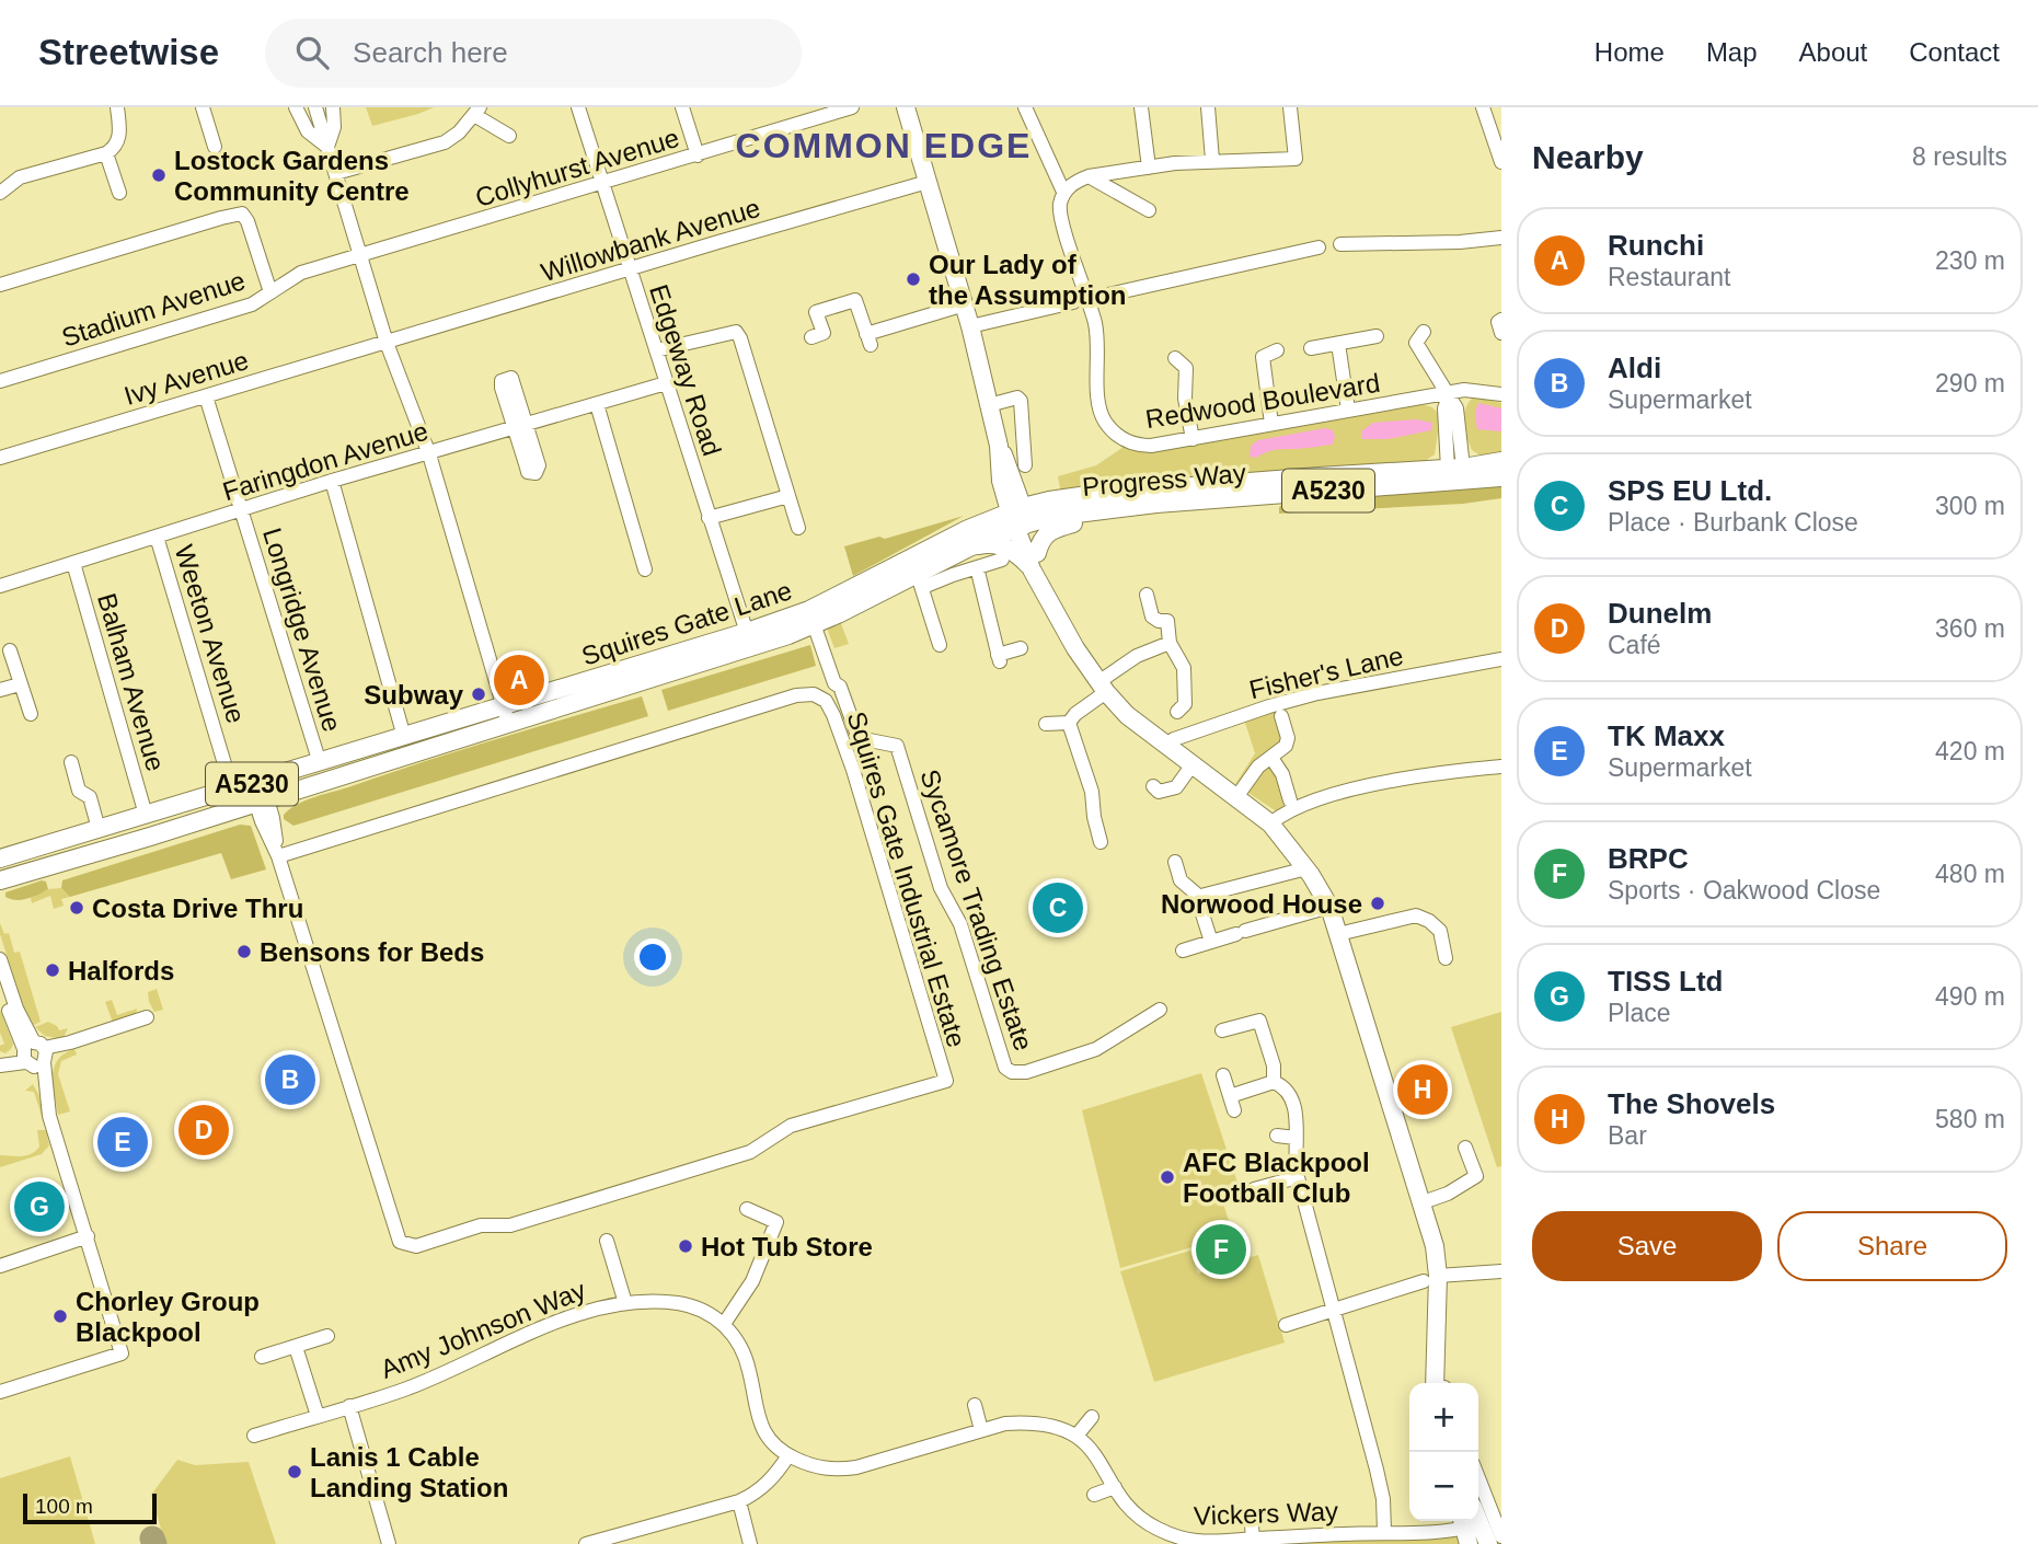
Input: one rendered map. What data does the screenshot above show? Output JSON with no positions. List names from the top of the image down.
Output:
{
  "streets": {
    "main road": ["Progress Way", "A5230", "Squires Gate Lane"],
    "street": [
      "Collyhurst Avenue",
      "Willowbank Avenue",
      "Stadium Avenue",
      "Edgeway Road",
      "Ivy Avenue",
      "Redwood Boulevard",
      "Faringdon Avenue",
      "Longridge Avenue",
      "Weeton Avenue",
      "Fisher's Lane",
      "Balham Avenue",
      "Squires Gate Industrial Estate",
      "Sycamore Trading Estate",
      "Amy Johnson Way",
      "Vickers Way"
    ]
  },
  "crossings": [
    ["Collyhurst Avenue", "Stadium Avenue"],
    ["Collyhurst Avenue", "Edgeway Road"],
    ["Willowbank Avenue", "Edgeway Road"],
    ["Willowbank Avenue", "Ivy Avenue"],
    ["Edgeway Road", "Faringdon Avenue"],
    ["Edgeway Road", "Squires Gate Lane"],
    ["Ivy Avenue", "Longridge Avenue"],
    ["Faringdon Avenue", "Longridge Avenue"],
    ["Faringdon Avenue", "Weeton Avenue"],
    ["Faringdon Avenue", "Balham Avenue"],
    ["Progress Way", "Squires Gate Lane"],
    ["Squires Gate Lane", "Longridge Avenue"],
    ["Squires Gate Lane", "Weeton Avenue"],
    ["Squires Gate Lane", "Balham Avenue"],
    ["Squires Gate Lane", "Sycamore Trading Estate"]
  ],
  "districts": ["COMMON EDGE"],
  "places": [
    "Lostock Gardens Community Centre",
    "Our Lady of the Assumption",
    "Subway",
    "Norwood House",
    "Costa Drive Thru",
    "Bensons for Beds",
    "Halfords",
    "AFC Blackpool Football Club",
    "Hot Tub Store",
    "Chorley Group Blackpool",
    "Lanis 1 Cable Landing Station"
  ],
  "scale_bar": "100 m",
  "page": {
    "header": "Streetwise",
    "search": "Search here",
    "nav": [
      "Home",
      "Map",
      "About",
      "Contact"
    ],
    "heading": ["Nearby", "8 results"],
    "list": [
      {
        "mark": "A",
        "name": "Runchi",
        "note": "Restaurant",
        "value": "230 m"
      },
      {
        "mark": "B",
        "name": "Aldi",
        "note": "Supermarket",
        "value": "290 m"
      },
      {
        "mark": "C",
        "name": "SPS EU Ltd.",
        "note": "Place · Burbank Close",
        "value": "300 m"
      },
      {
        "mark": "D",
        "name": "Dunelm",
        "note": "Café",
        "value": "360 m"
      },
      {
        "mark": "E",
        "name": "TK Maxx",
        "note": "Supermarket",
        "value": "420 m"
      },
      {
        "mark": "F",
        "name": "BRPC",
        "note": "Sports · Oakwood Close",
        "value": "480 m"
      },
      {
        "mark": "G",
        "name": "TISS Ltd",
        "note": "Place",
        "value": "490 m"
      },
      {
        "mark": "H",
        "name": "The Shovels",
        "note": "Bar",
        "value": "580 m"
      }
    ],
    "pins": [
      "A",
      "C",
      "B",
      "H",
      "D",
      "E",
      "G",
      "F"
    ],
    "buttons": ["Save", "Share"],
    "map_buttons": ["+", "−"],
    "scale": "100 m"
  }
}
